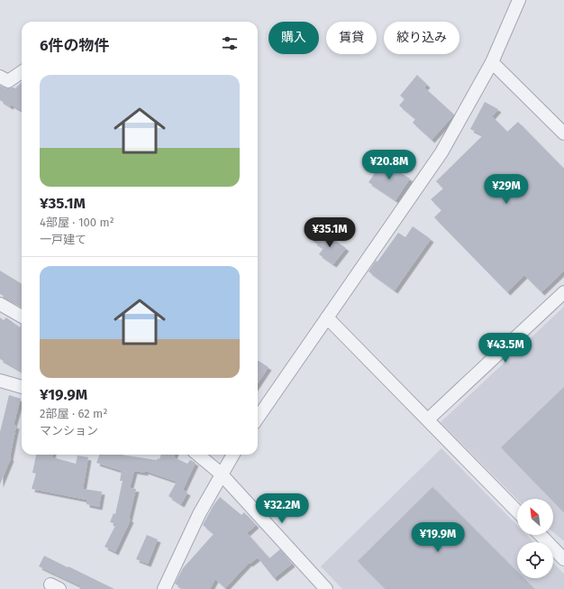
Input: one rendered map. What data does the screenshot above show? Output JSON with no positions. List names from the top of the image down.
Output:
{
  "north": "top left",
  "page": {
    "chip": ["購入", "賃貸", "絞り込み"],
    "heading": "6件の物件",
    "list": [
      {
        "name": "¥35.1M",
        "note": "4部屋 · 100 m² · 一戸建て"
      },
      {
        "name": "¥19.9M",
        "note": "2部屋 · 62 m² · マンション"
      }
    ],
    "price": [
      "¥20.8M",
      "¥29M",
      "¥35.1M",
      "¥43.5M",
      "¥32.2M",
      "¥19.9M"
    ]
  }
}
